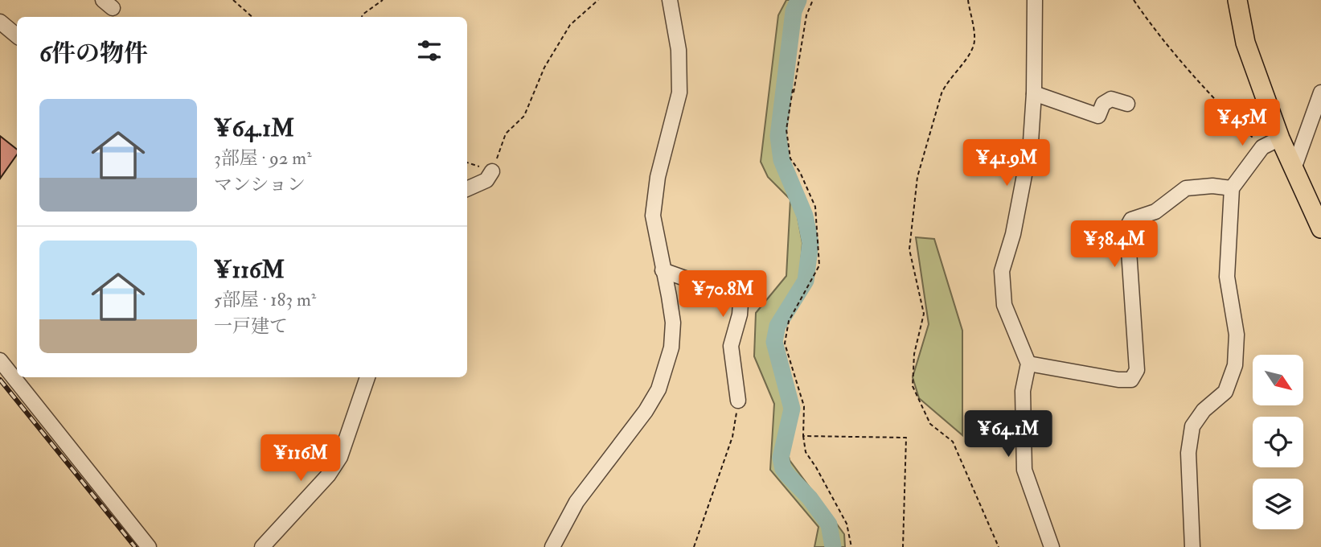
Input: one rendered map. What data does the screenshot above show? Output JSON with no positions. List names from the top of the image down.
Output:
{
  "north": "bottom right",
  "page": {
    "heading": "6件の物件",
    "list": [
      {
        "name": "¥64.1M",
        "note": "3部屋 · 92 m² · マンション"
      },
      {
        "name": "¥116M",
        "note": "5部屋 · 183 m² · 一戸建て"
      }
    ],
    "price": [
      "¥45M",
      "¥41.9M",
      "¥38.4M",
      "¥70.8M",
      "¥64.1M",
      "¥116M"
    ]
  }
}
